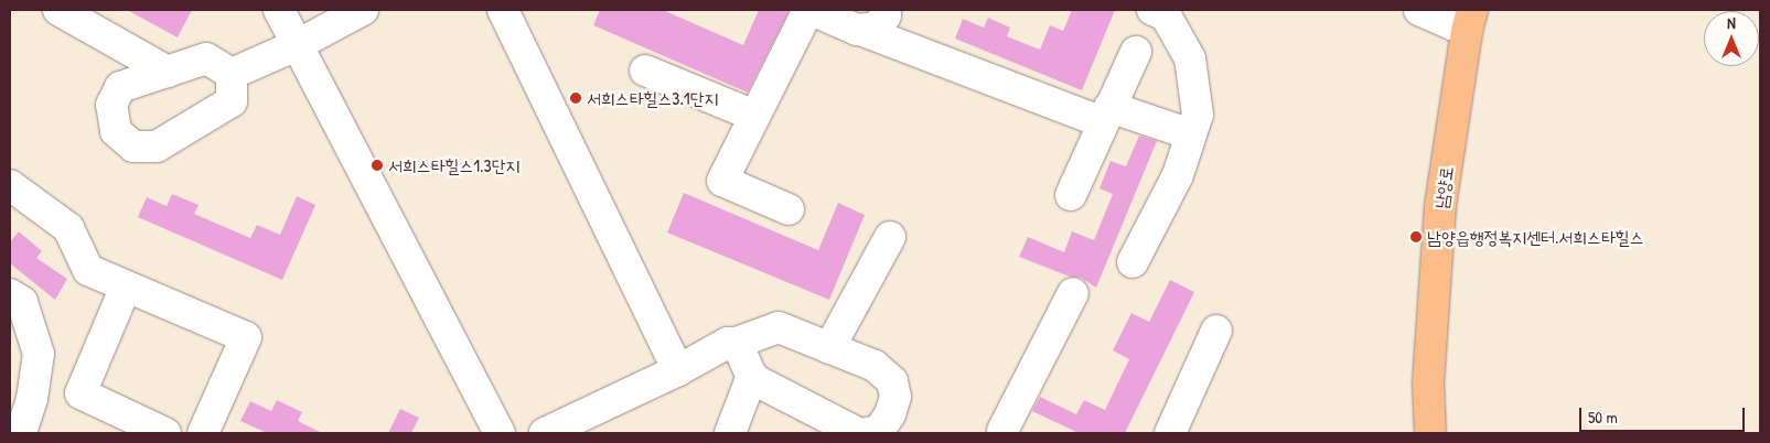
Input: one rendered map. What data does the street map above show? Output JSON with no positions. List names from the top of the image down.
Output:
{
  "streets": {
    "main road": ["남양로"]
  },
  "places": ["서희스타힐스3.1단지", "서희스타힐스1.3단지", "남양읍행정복지센터.서희스타힐스"],
  "scale_bar": "50 m",
  "north": "top"
}
